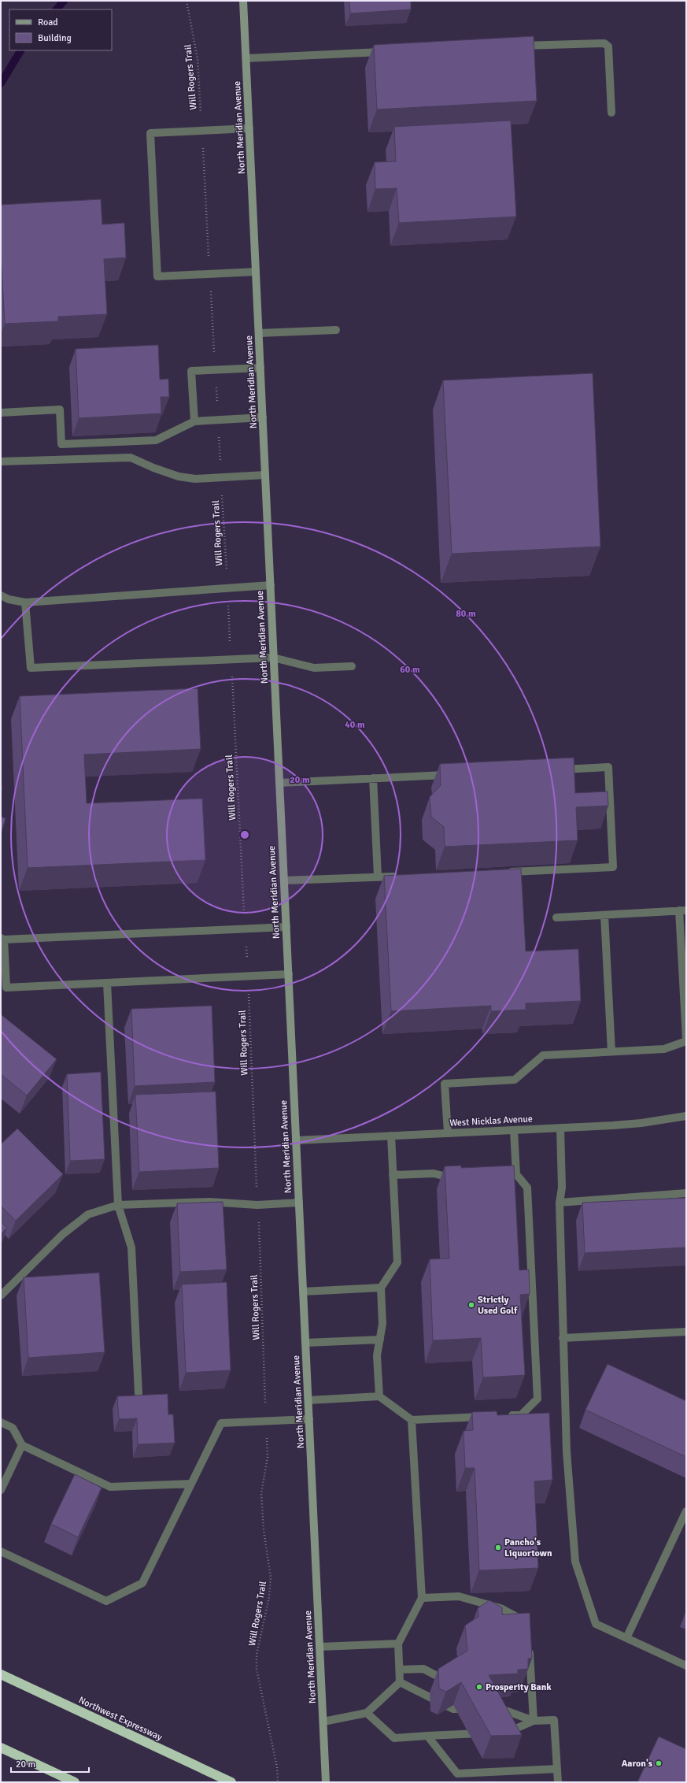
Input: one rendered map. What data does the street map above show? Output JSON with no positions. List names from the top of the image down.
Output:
{
  "streets": {
    "highway": ["Northwest Expressway"],
    "main road": ["North Meridian Avenue"],
    "street": ["West Nicklas Avenue"],
    "path": ["Will Rogers Trail"]
  },
  "crossings": [
    ["North Meridian Avenue", "West Nicklas Avenue"]
  ],
  "places": [
    "Strictly Used Golf",
    "Pancho's Liquortown",
    "Prosperity Bank",
    "Aaron's"
  ],
  "legend": ["Road", "Building"],
  "scale_bar": "20 m",
  "rings": [
    "80 m",
    "60 m",
    "40 m",
    "20 m"
  ]
}
